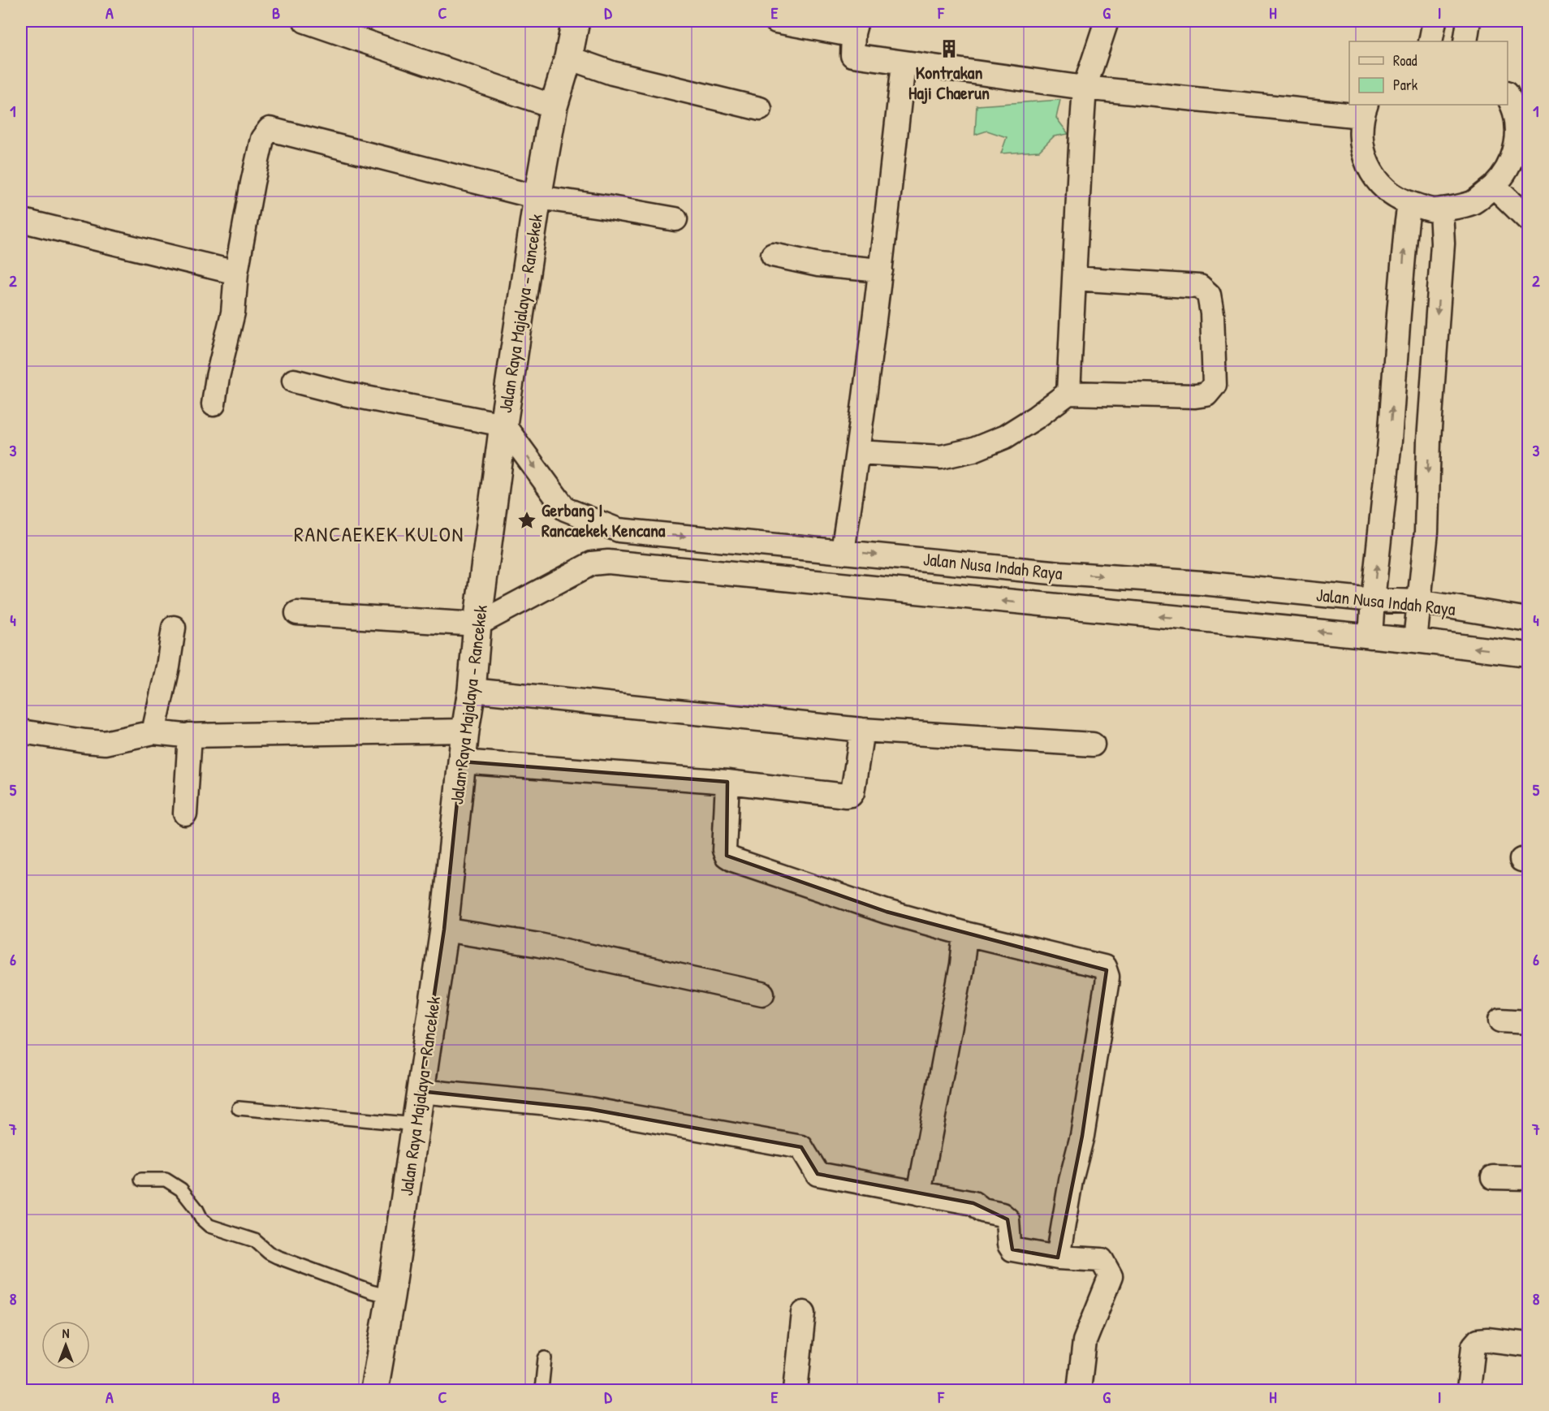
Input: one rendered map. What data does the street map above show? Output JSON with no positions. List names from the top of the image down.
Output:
{
  "streets": {
    "main road": ["Jalan Raya Majalaya - Rancekek"],
    "street": ["Jalan Nusa Indah Raya"]
  },
  "crossings": [
    ["Jalan Raya Majalaya - Rancekek", "Jalan Nusa Indah Raya"]
  ],
  "districts": ["RANCAEKEK KULON"],
  "places": {
    "building": ["Kontrakan Haji Chaerun"],
    "place": ["Gerbang I Rancaekek Kencana"]
  },
  "legend": ["Road", "Park"],
  "north": "top",
  "grid": {
    "columns": [
      "A",
      "B",
      "C",
      "D",
      "E",
      "F",
      "G",
      "H",
      "I"
    ],
    "rows": [
      "1",
      "2",
      "3",
      "4",
      "5",
      "6",
      "7",
      "8"
    ]
  }
}
